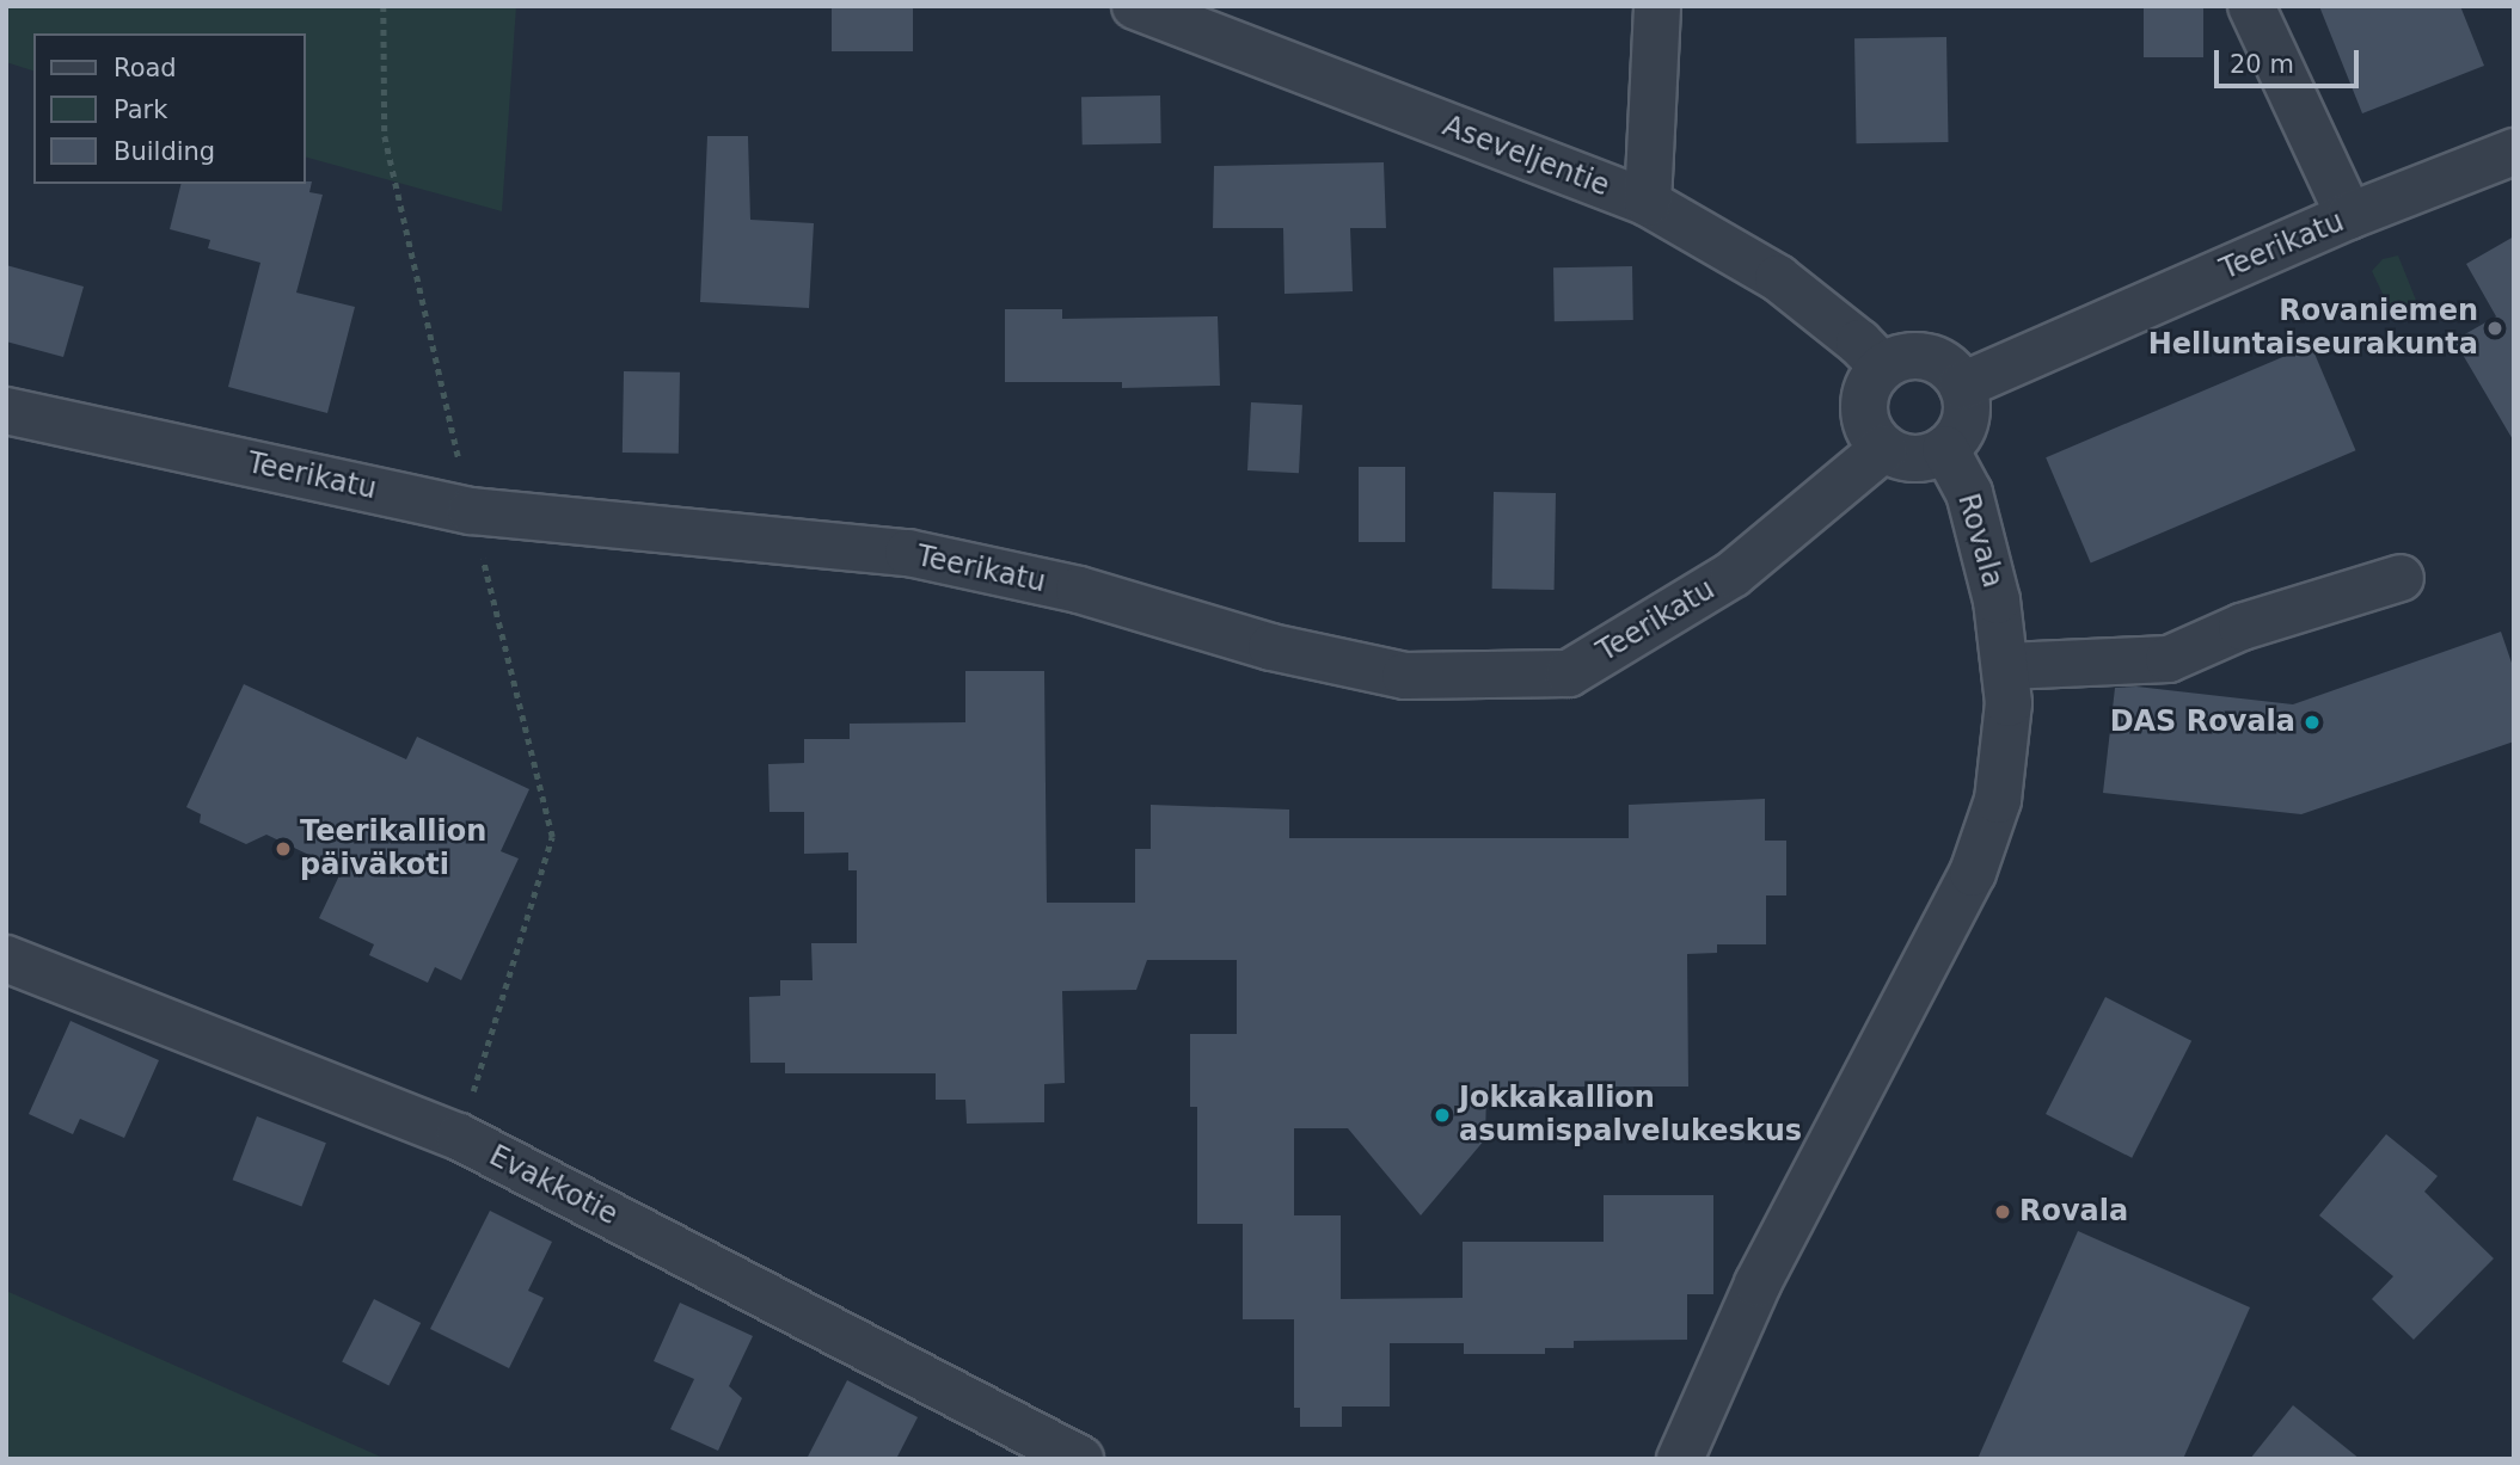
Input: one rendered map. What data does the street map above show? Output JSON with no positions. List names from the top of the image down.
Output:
{
  "streets": {
    "street": [
      "Aseveljentie",
      "Teerikatu",
      "Rovala",
      "Evakkotie"
    ]
  },
  "crossings": [
    ["Aseveljentie", "Teerikatu"],
    ["Aseveljentie", "Rovala"],
    ["Teerikatu", "Rovala"]
  ],
  "places": [
    "Rovaniemen Helluntaiseurakunta",
    "DAS Rovala",
    "Teerikallion päiväkoti",
    "Jokkakallion asumispalvelukeskus",
    "Rovala"
  ],
  "legend": ["Road", "Park", "Building"],
  "scale_bar": "20 m"
}
